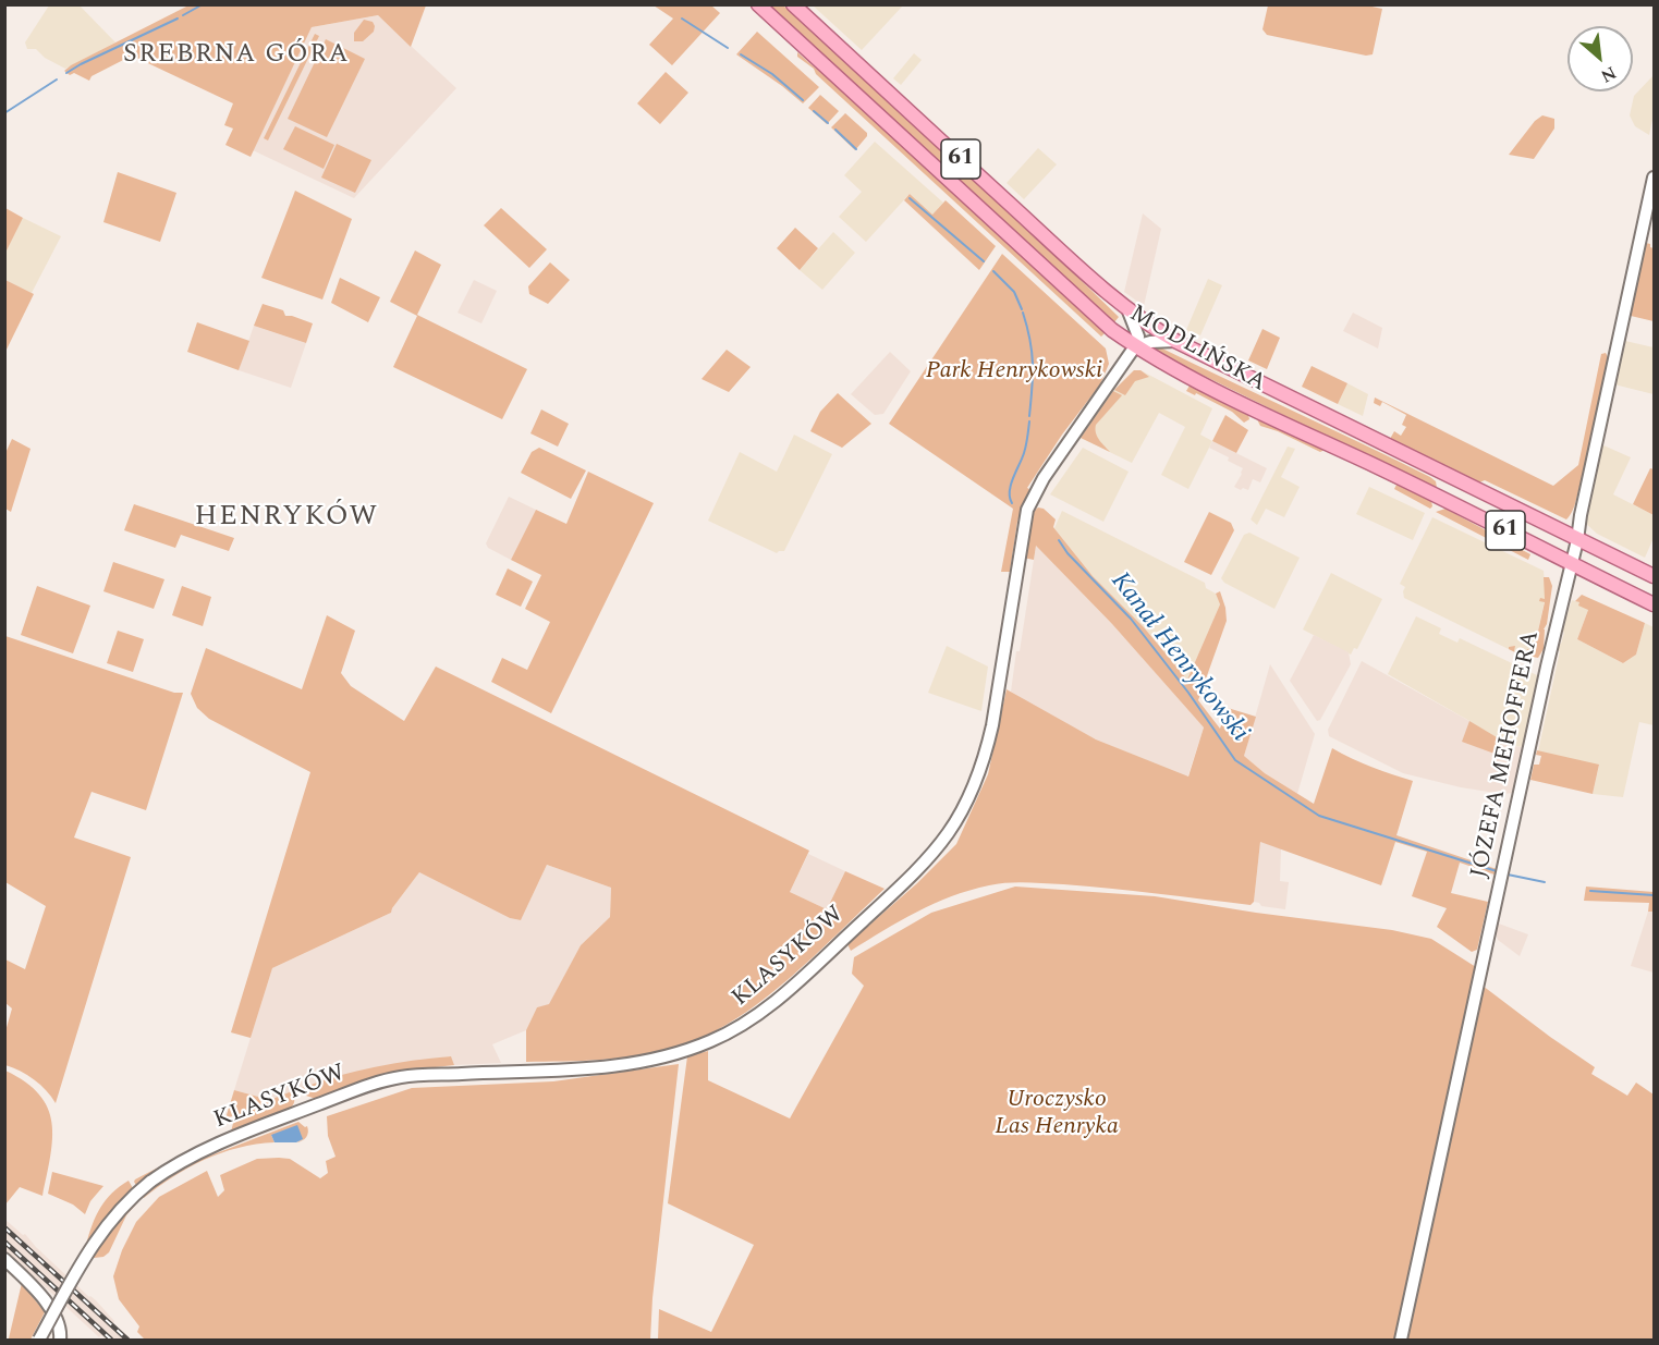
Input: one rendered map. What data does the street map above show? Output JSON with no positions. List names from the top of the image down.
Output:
{
  "streets": {
    "main road": ["61", "MODLIŃSKA"],
    "street": ["JÓZEFA MEHOFFERA", "KLASYKÓW"]
  },
  "crossings": [
    ["MODLIŃSKA", "JÓZEFA MEHOFFERA"],
    ["MODLIŃSKA", "KLASYKÓW"]
  ],
  "districts": ["SREBRNA GÓRA", "HENRYKÓW"],
  "water": ["Kanał Henrykowski"],
  "parks": ["Park Henrykowski", "Uroczysko Las Henryka"],
  "north": "bottom right"
}
